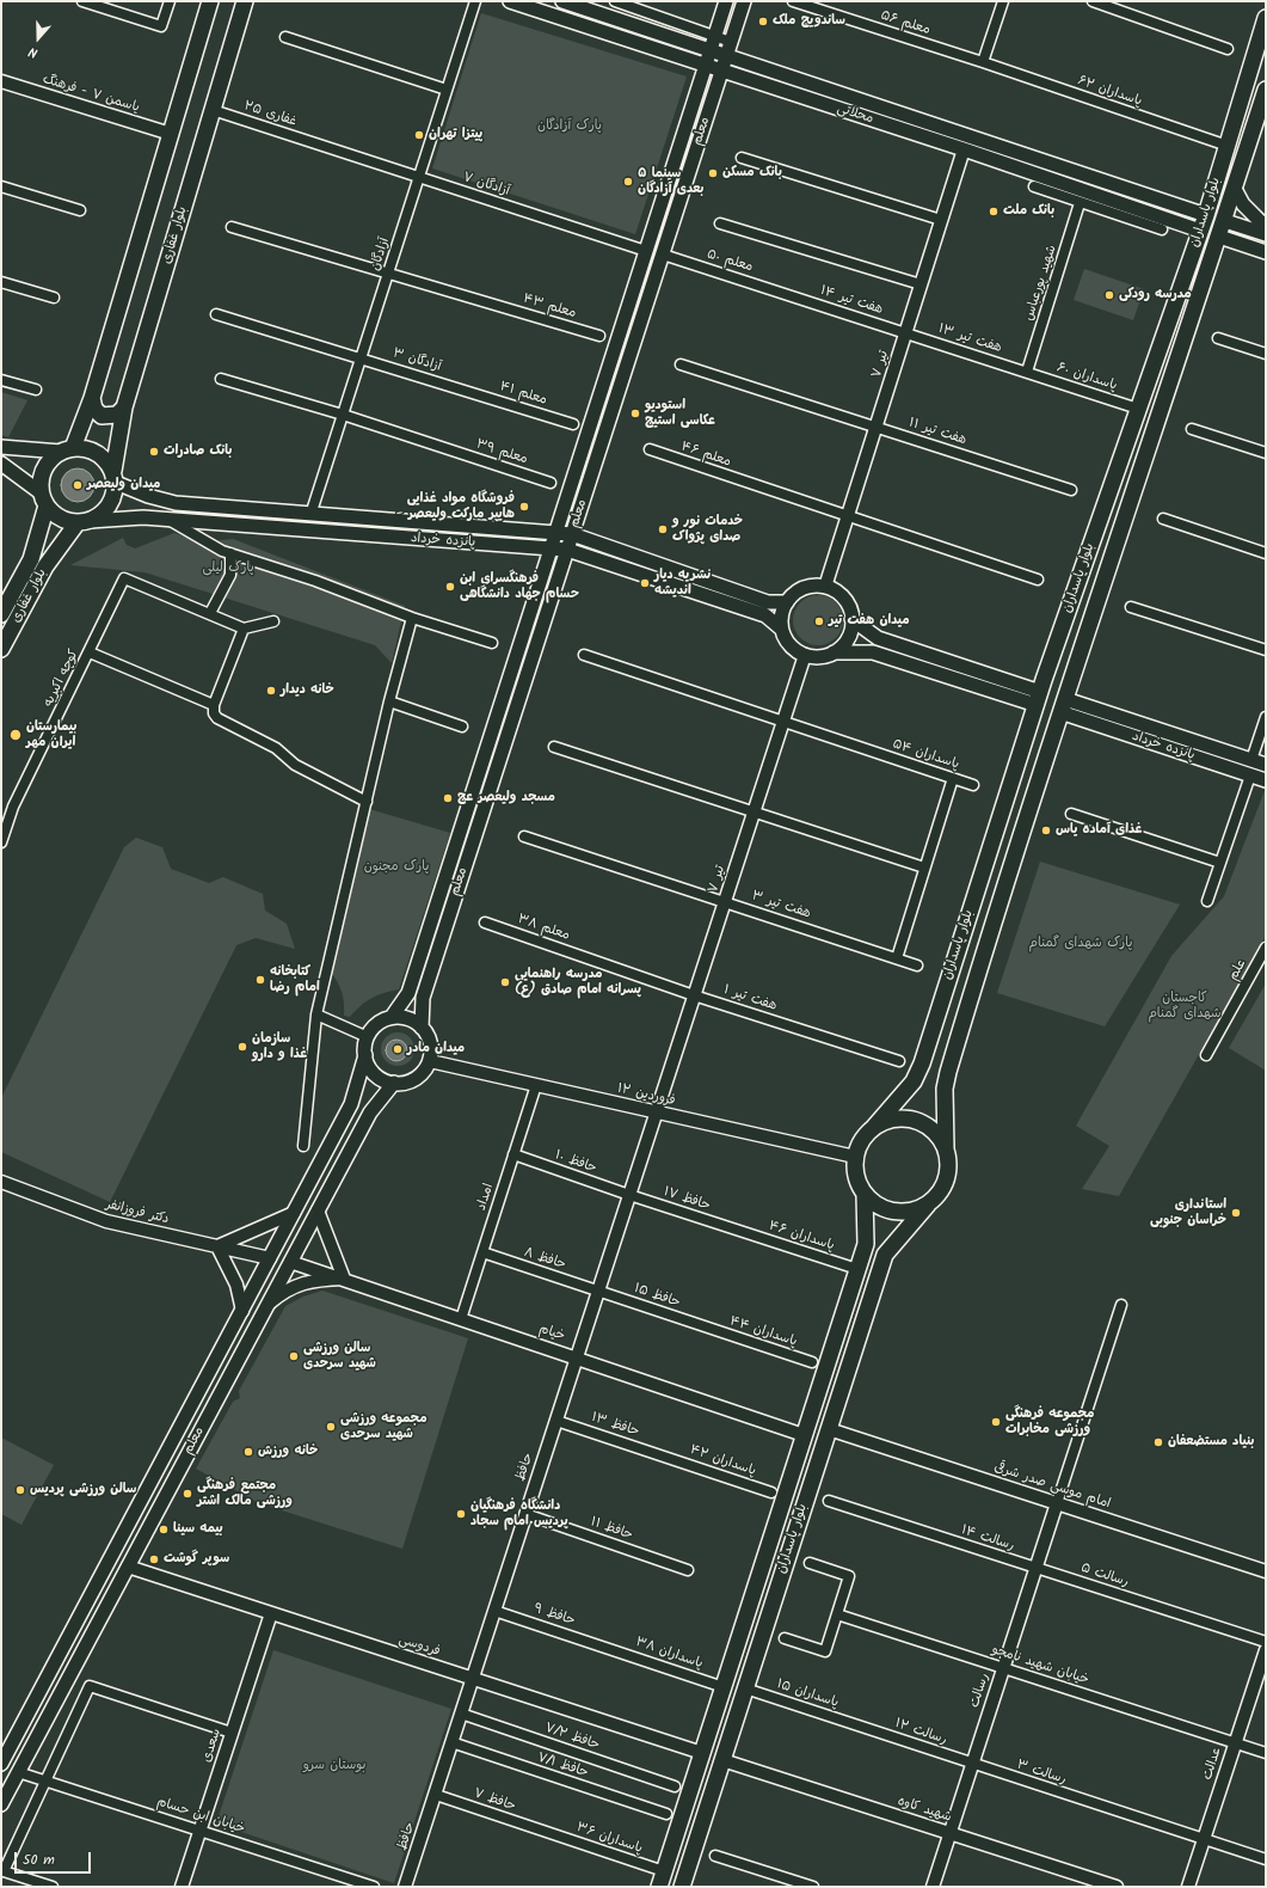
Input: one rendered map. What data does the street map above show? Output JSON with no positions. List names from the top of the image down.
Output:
{
  "streets": {
    "main road": [
      "محلاتی",
      "معلم",
      "بلوار پاسداران",
      "بلوار غفاری",
      "پانزده خرداد"
    ],
    "street": [
      "معلم ۵۶",
      "پاسداران ۶۲",
      "یاسمن ۷ - فرهنگ",
      "غفاری ۲۵",
      "آزادگان ۷",
      "آزادگان",
      "معلم ۵۰",
      "شهید پورعباس",
      "هفت تیر ۱۴",
      "معلم ۴۳",
      "هفت تیر ۱۳",
      "آزادگان ۳",
      "۷ تیر",
      "پاسداران ۶۰",
      "معلم ۴۱",
      "هفت تیر ۱۱",
      "معلم ۳۹",
      "معلم ۴۶",
      "کوچه اکبریه",
      "پاسداران ۵۴",
      "هفت تیر ۳",
      "معلم ۳۸",
      "علم",
      "هفت تیر ۱",
      "۱۲ فروردین",
      "حافظ ۱۰",
      "امداد",
      "حافظ ۱۷",
      "دکتر فروزانفر",
      "پاسداران ۴۶",
      "حافظ ۸",
      "حافظ ۱۵",
      "پاسداران ۴۴",
      "خیام",
      "حافظ ۱۳",
      "پاسداران ۴۲",
      "حافظ",
      "امام موسی صدر شرقی",
      "حافظ ۱۱",
      "رسالت ۱۴",
      "رسالت ۵",
      "حافظ ۹",
      "فردوسی",
      "پاسداران ۳۸",
      "خیابان شهید نامجو",
      "رسالت",
      "پاسداران ۱۵",
      "رسالت ۱۲",
      "حافظ ۷/۲",
      "سعدی",
      "عدالت",
      "حافظ ۷/۱",
      "رسالت ۳",
      "حافظ ۷",
      "شهید کاوه",
      "خیابان ابن حسام",
      "پاسداران ۳۶"
    ]
  },
  "crossings": [
    ["معلم ۵۶", "پاسداران ۶۲"],
    ["پاسداران ۶۲", "بلوار پاسداران"],
    ["غفاری ۲۵", "آزادگان ۷"],
    ["غفاری ۲۵", "بلوار غفاری"],
    ["غفاری ۲۵", "آزادگان"],
    ["محلاتی", "معلم"],
    ["محلاتی", "بلوار پاسداران"],
    ["محلاتی", "۷ تیر"],
    ["معلم", "آزادگان ۷"],
    ["معلم", "معلم ۵۰"],
    ["معلم", "پانزده خرداد"],
    ["معلم", "۱۲ فروردین"],
    ["معلم", "دکتر فروزانفر"],
    ["معلم", "خیام"],
    ["معلم", "فردوسی"],
    ["معلم", "خیابان ابن حسام"],
    ["آزادگان ۷", "آزادگان"],
    ["بلوار پاسداران", "پاسداران ۶۰"],
    ["بلوار پاسداران", "پانزده خرداد"],
    ["بلوار پاسداران", "۱۲ فروردین"],
    ["بلوار پاسداران", "پاسداران ۴۶"],
    ["بلوار پاسداران", "خیام"],
    ["بلوار پاسداران", "امام موسی صدر شرقی"],
    ["بلوار پاسداران", "فردوسی"],
    ["بلوار پاسداران", "پاسداران ۳۸"],
    ["بلوار پاسداران", "پاسداران ۱۵"],
    ["بلوار پاسداران", "شهید کاوه"],
    ["بلوار پاسداران", "پاسداران ۳۶"],
    ["بلوار غفاری", "پانزده خرداد"],
    ["آزادگان", "معلم ۴۳"],
    ["آزادگان", "آزادگان ۳"],
    ["آزادگان", "معلم ۳۹"],
    ["آزادگان", "پانزده خرداد"],
    ["معلم ۵۰", "هفت تیر ۱۴"],
    ["شهید پورعباس", "هفت تیر ۱۳"],
    ["شهید پورعباس", "پاسداران ۶۰"],
    ["هفت تیر ۱۴", "هفت تیر ۱۳"],
    ["هفت تیر ۱۴", "۷ تیر"],
    ["هفت تیر ۱۳", "۷ تیر"],
    ["هفت تیر ۱۳", "پاسداران ۶۰"],
    ["آزادگان ۳", "معلم ۴۱"],
    ["۷ تیر", "هفت تیر ۱۱"],
    ["۷ تیر", "معلم ۴۶"],
    ["۷ تیر", "پانزده خرداد"],
    ["۷ تیر", "پاسداران ۵۴"],
    ["۷ تیر", "هفت تیر ۳"],
    ["۷ تیر", "معلم ۳۸"],
    ["۷ تیر", "هفت تیر ۱"],
    ["۷ تیر", "۱۲ فروردین"],
    ["۷ تیر", "حافظ"],
    ["معلم ۳۸", "هفت تیر ۱"],
    ["۱۲ فروردین", "امداد"],
    ["۱۲ فروردین", "حافظ"],
    ["حافظ ۱۰", "امداد"],
    ["حافظ ۱۰", "حافظ ۱۷"],
    ["حافظ ۱۰", "حافظ"],
    ["امداد", "حافظ ۸"],
    ["امداد", "خیام"],
    ["حافظ ۱۷", "پاسداران ۴۶"],
    ["حافظ ۱۷", "حافظ"],
    ["حافظ ۸", "حافظ ۱۵"],
    ["حافظ ۸", "حافظ"],
    ["حافظ ۱۵", "پاسداران ۴۴"],
    ["حافظ ۱۵", "حافظ"],
    ["خیام", "حافظ"],
    ["حافظ ۱۳", "پاسداران ۴۲"],
    ["حافظ ۱۳", "حافظ"],
    ["حافظ", "حافظ ۱۱"],
    ["حافظ", "حافظ ۹"],
    ["حافظ", "فردوسی"],
    ["حافظ", "حافظ ۷/۲"],
    ["حافظ", "حافظ ۷/۱"],
    ["حافظ", "حافظ ۷"],
    ["امام موسی صدر شرقی", "رسالت"],
    ["رسالت ۱۴", "رسالت ۵"],
    ["رسالت ۱۴", "رسالت"],
    ["رسالت ۵", "رسالت"],
    ["حافظ ۹", "پاسداران ۳۸"],
    ["فردوسی", "سعدی"],
    ["خیابان شهید نامجو", "رسالت"],
    ["خیابان شهید نامجو", "عدالت"],
    ["رسالت", "رسالت ۱۲"],
    ["رسالت", "رسالت ۳"],
    ["رسالت", "شهید کاوه"],
    ["پاسداران ۱۵", "رسالت ۱۲"],
    ["رسالت ۱۲", "رسالت ۳"],
    ["سعدی", "خیابان ابن حسام"],
    ["عدالت", "رسالت ۳"],
    ["حافظ ۷", "پاسداران ۳۶"]
  ],
  "parks": [
    "پارک آزادگان",
    "پارک لیلی",
    "پارک مجنون",
    "پارک شهدای گمنام",
    "کاجستان شهدای گمنام",
    "بوستان سرو"
  ],
  "places": [
    "ساندویچ ملک",
    "پیتزا تهران",
    "بانک مسکن",
    "سینما ۵ بعدی آزادگان",
    "بانک ملت",
    "مدرسه رودکی",
    "استودیو عکاسی استیج",
    "بانک صادرات",
    "میدان ولیعصر",
    "فروشگاه مواد غذایی - هایپر مارکت ولیعصر",
    "خدمات نور و صدای پژواک",
    "نشریه دیار اندیشه",
    "فرهنگسرای ابن حسام جهاد دانشگاهی",
    "میدان هفت تیر",
    "خانه دیدار",
    "بیمارستان ایران مهر",
    "مسجد ولیعصر عج",
    "غذای آماده یاس",
    "کتابخانه امام رضا",
    "مدرسه راهنمایی پسرانه امام صادق (ع)",
    "سازمان غذا و دارو",
    "میدان مادر",
    "استانداری خراسان جنوبی",
    "سالن ورزشی شهید سرحدی",
    "مجموعه فرهنگی ورزشی مخابرات",
    "مجموعه ورزشی شهید سرحدی",
    "بنیاد مستضعفان",
    "خانه ورزش",
    "سالن ورزشی پردیس",
    "مجتمع فرهنگی ورزشی مالک اشتر",
    "دانشگاه فرهنگیان پردیس امام سجاد",
    "بیمه سینا",
    "سوپر گوشت"
  ],
  "scale_bar": "50 m",
  "north": "bottom"
}
